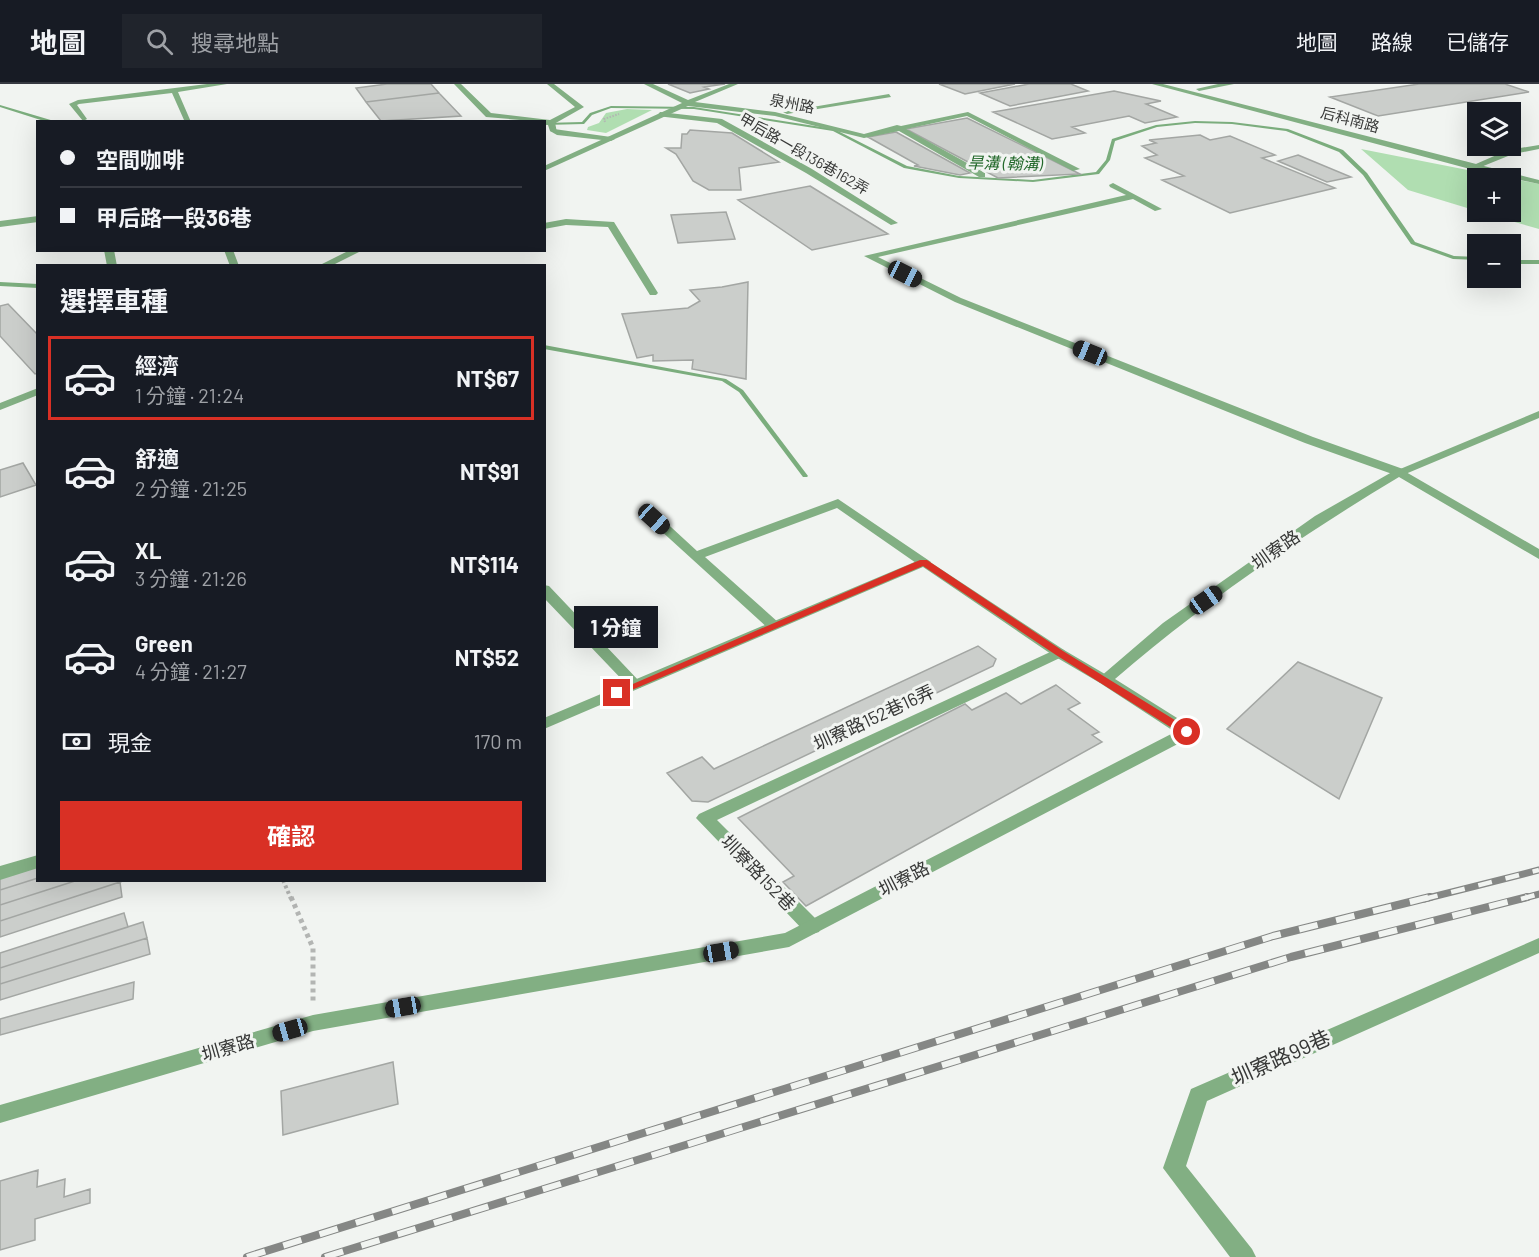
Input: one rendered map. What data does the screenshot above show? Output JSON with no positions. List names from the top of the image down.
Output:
{
  "streets": {
    "street": [
      "泉州路",
      "后科南路",
      "甲后路一段136巷162弄",
      "圳寮路",
      "圳寮路152巷16弄",
      "圳寮路152巷",
      "圳寮路99巷"
    ]
  },
  "crossings": [
    ["圳寮路", "圳寮路152巷"],
    ["圳寮路152巷16弄", "圳寮路152巷"]
  ],
  "water": ["旱溝 (翰溝)"],
  "page": {
    "header": "地圖",
    "search": "搜尋地點",
    "nav": ["地圖", "路線", "已儲存"],
    "map_buttons": ["+", "−"],
    "banner": ["空間咖啡", "甲后路一段36巷"],
    "heading": "選擇車種",
    "list": [
      {
        "name": "經濟",
        "note": "1 分鐘 · 21:24",
        "value": "NT$67"
      },
      {
        "name": "舒適",
        "note": "2 分鐘 · 21:25",
        "value": "NT$91"
      },
      {
        "name": "XL",
        "note": "3 分鐘 · 21:26",
        "value": "NT$114"
      },
      {
        "name": "Green",
        "note": "4 分鐘 · 21:27",
        "value": "NT$52"
      }
    ],
    "bubble": "1 分鐘",
    "pay": ["現金", "170 m"],
    "buttons": "確認"
  }
}
